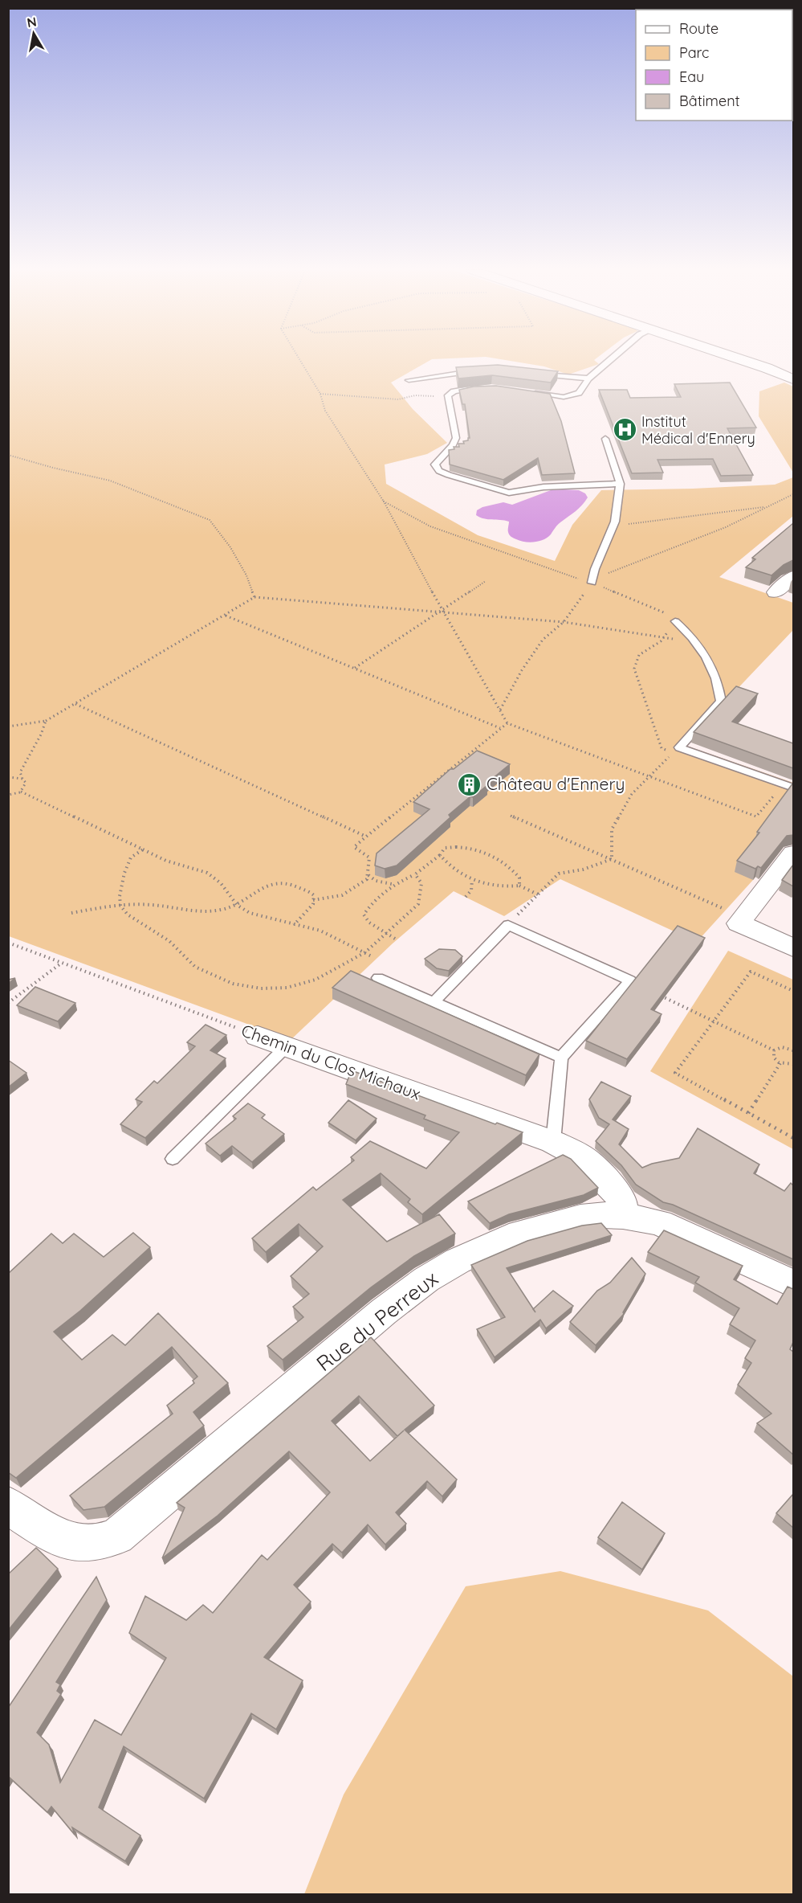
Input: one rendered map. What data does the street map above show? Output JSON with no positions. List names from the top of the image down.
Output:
{
  "streets": {
    "street": ["Chemin du Clos Michaux", "Rue du Perreux"]
  },
  "crossings": [
    ["Chemin du Clos Michaux", "Rue du Perreux"]
  ],
  "places": {
    "hospital": ["Institut Médical d'Ennery"],
    "building": ["Château d'Ennery"]
  },
  "legend": [
    "Route",
    "Parc",
    "Eau",
    "Bâtiment"
  ],
  "north": "top"
}
